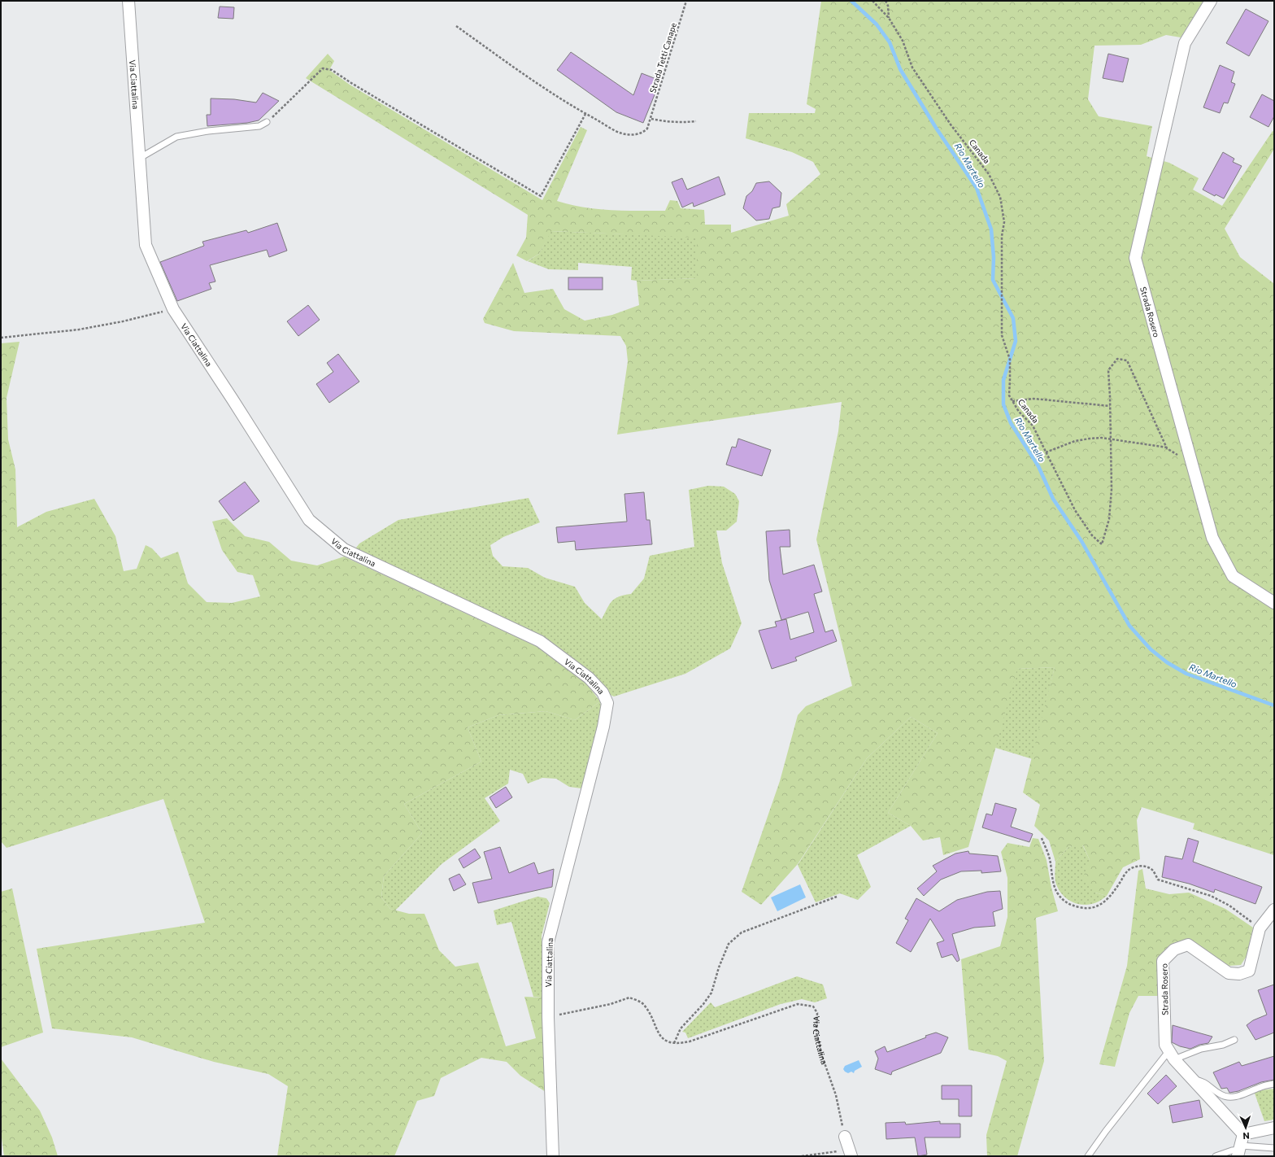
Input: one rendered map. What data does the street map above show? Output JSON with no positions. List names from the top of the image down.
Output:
{
  "streets": {
    "street": ["Via Ciattalina", "Strada Rosero"],
    "path": ["Strada Tetti Canape", "Canada"]
  },
  "water": ["Rio Martello"],
  "north": "bottom"
}
